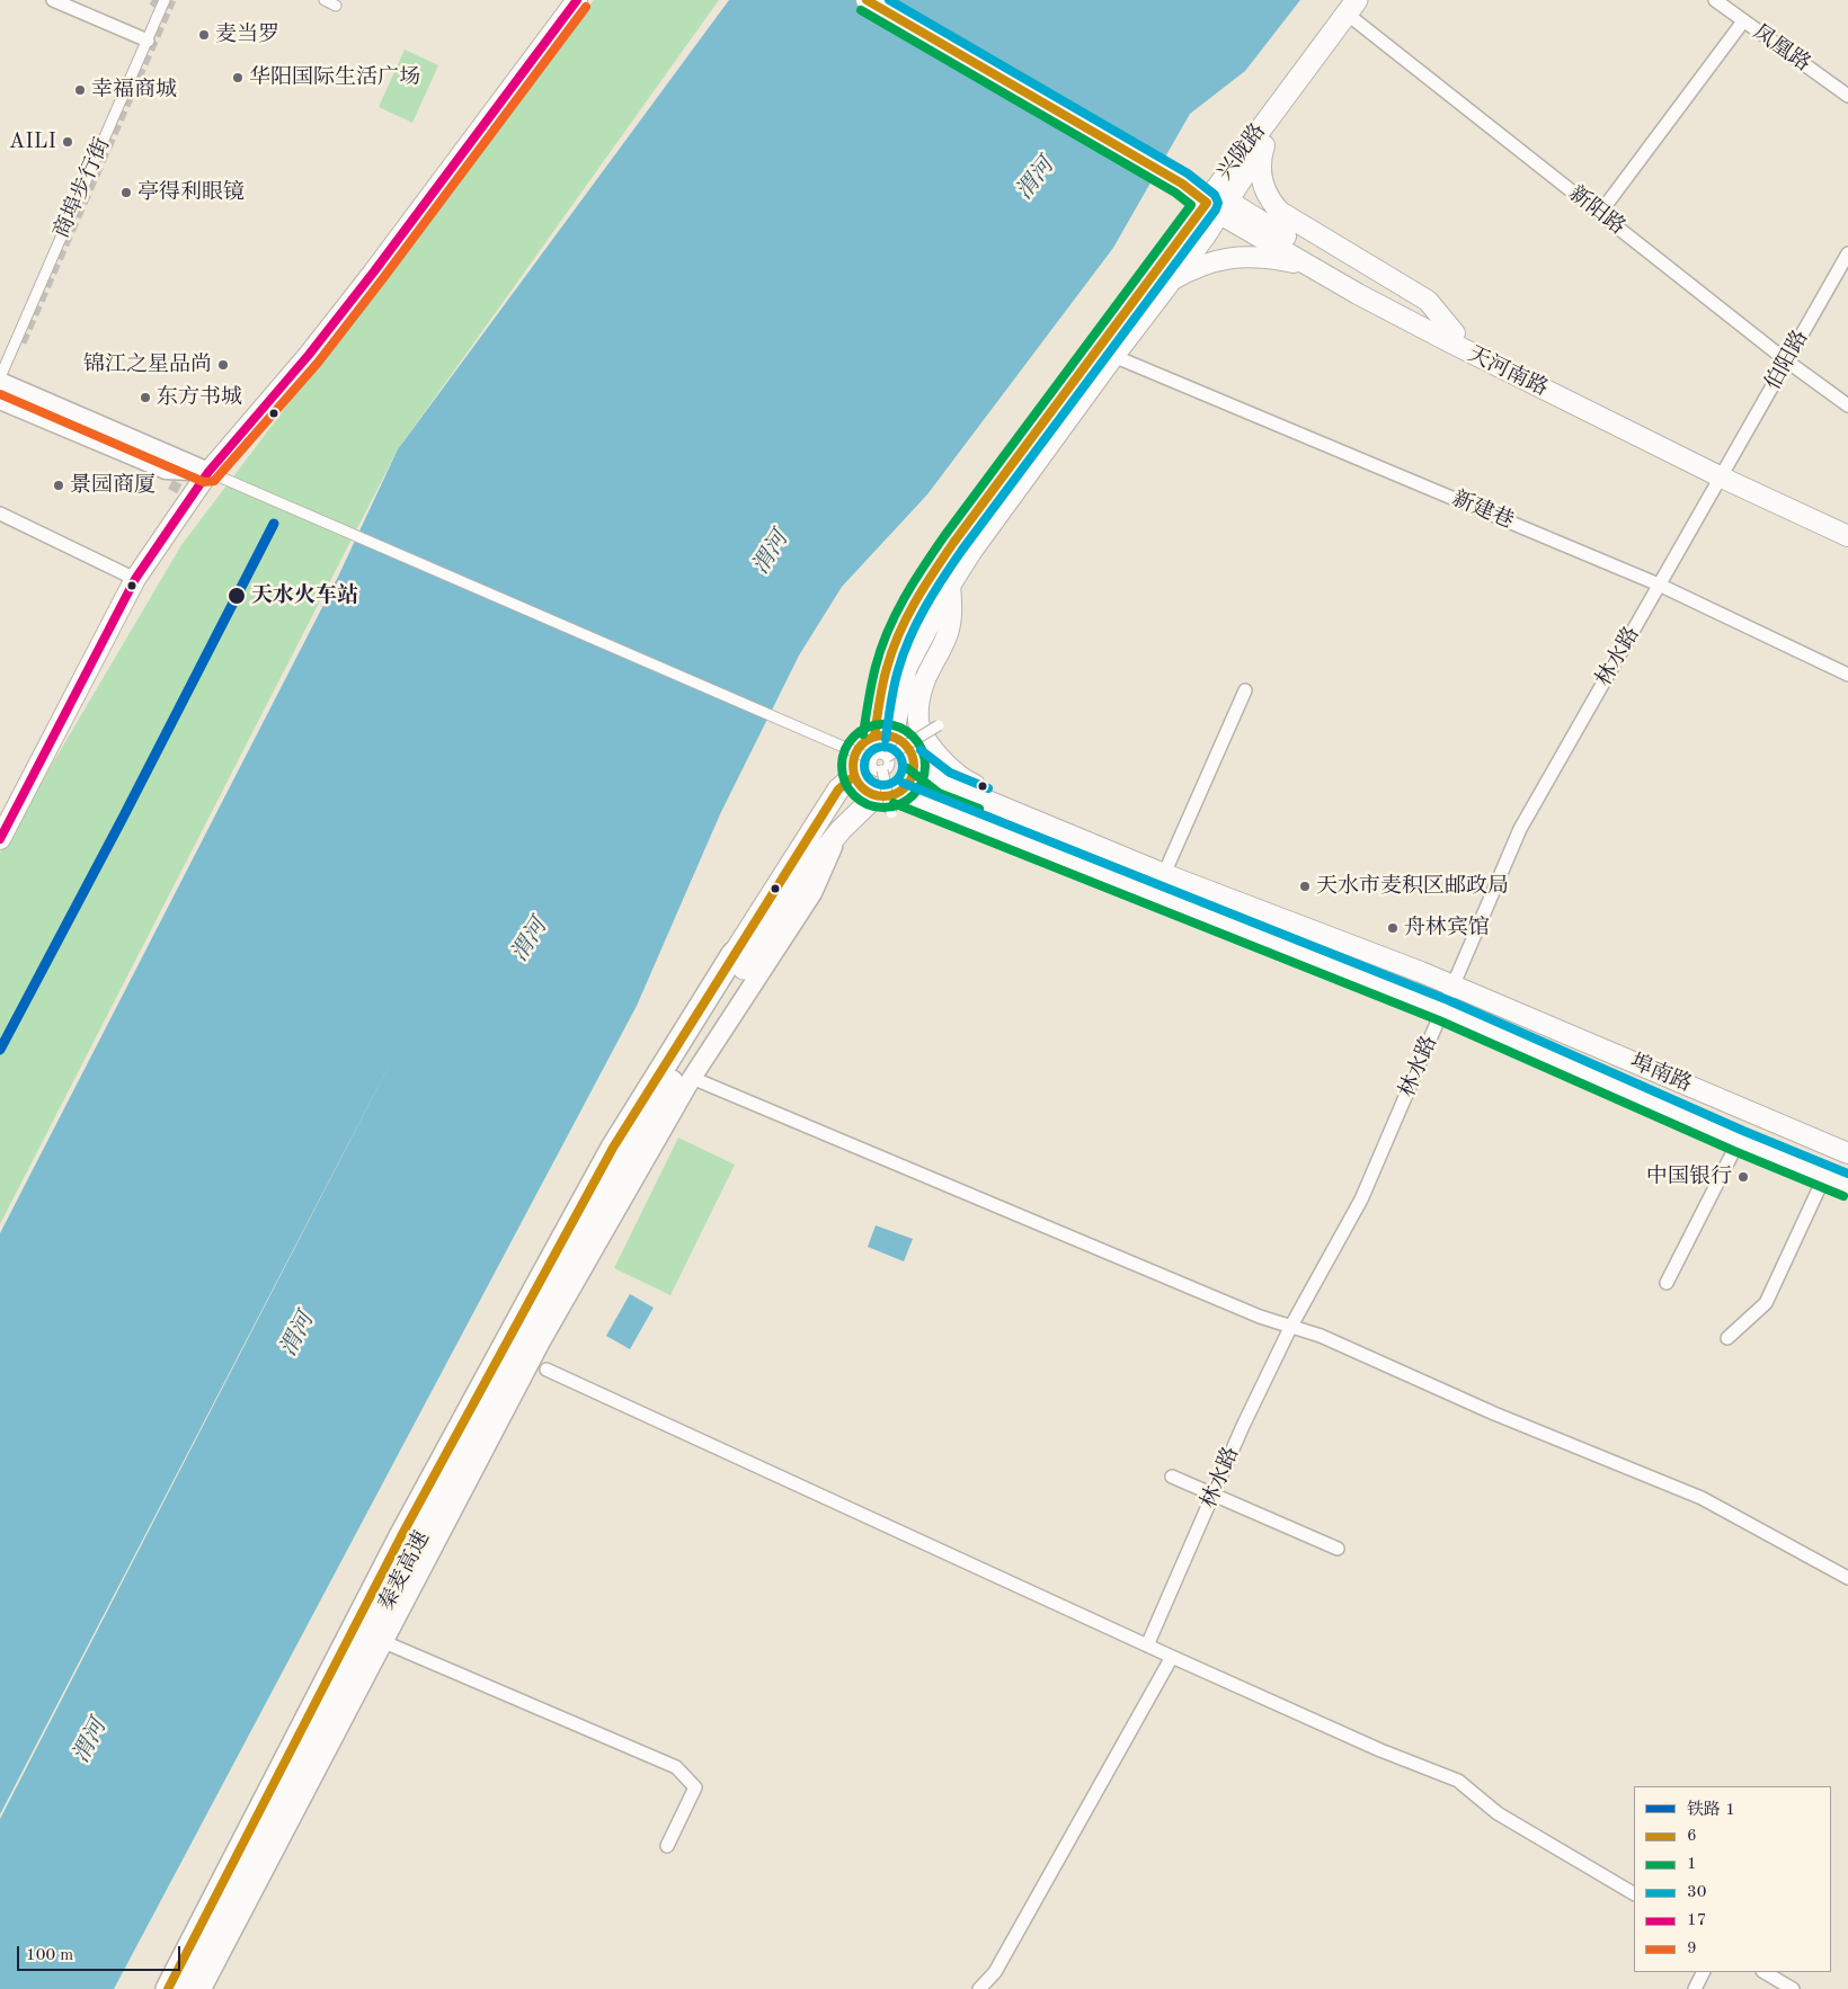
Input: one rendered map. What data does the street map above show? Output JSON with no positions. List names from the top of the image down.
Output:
{
  "streets": {
    "highway": ["兴陇路", "秦麦高速"],
    "main road": ["天河南路", "埠南路"],
    "street": [
      "凤凰路",
      "商埠步行街",
      "新阳路",
      "伯阳路",
      "新建巷",
      "林水路"
    ]
  },
  "crossings": [
    ["兴陇路", "新阳路"],
    ["兴陇路", "天河南路"],
    ["兴陇路", "新建巷"],
    ["新阳路", "伯阳路"],
    ["伯阳路", "天河南路"],
    ["伯阳路", "林水路"],
    ["天河南路", "林水路"],
    ["新建巷", "林水路"],
    ["林水路", "埠南路"]
  ],
  "water": ["渭河"],
  "places": [
    "麦当罗",
    "华阳国际生活广场",
    "幸福商城",
    "AILI",
    "亭得利眼镜",
    "锦江之星品尚",
    "东方书城",
    "景园商厦",
    "天水火车站",
    "天水市麦积区邮政局",
    "舟林宾馆",
    "中国银行"
  ],
  "lines": [
    "transit line 6",
    "transit line 30",
    "transit line 17",
    "transit line 9",
    "transit line 1",
    "rail line 1"
  ],
  "legend": [
    "铁路 1",
    "6",
    "1",
    "30",
    "17",
    "9"
  ],
  "scale_bar": "100 m"
}
